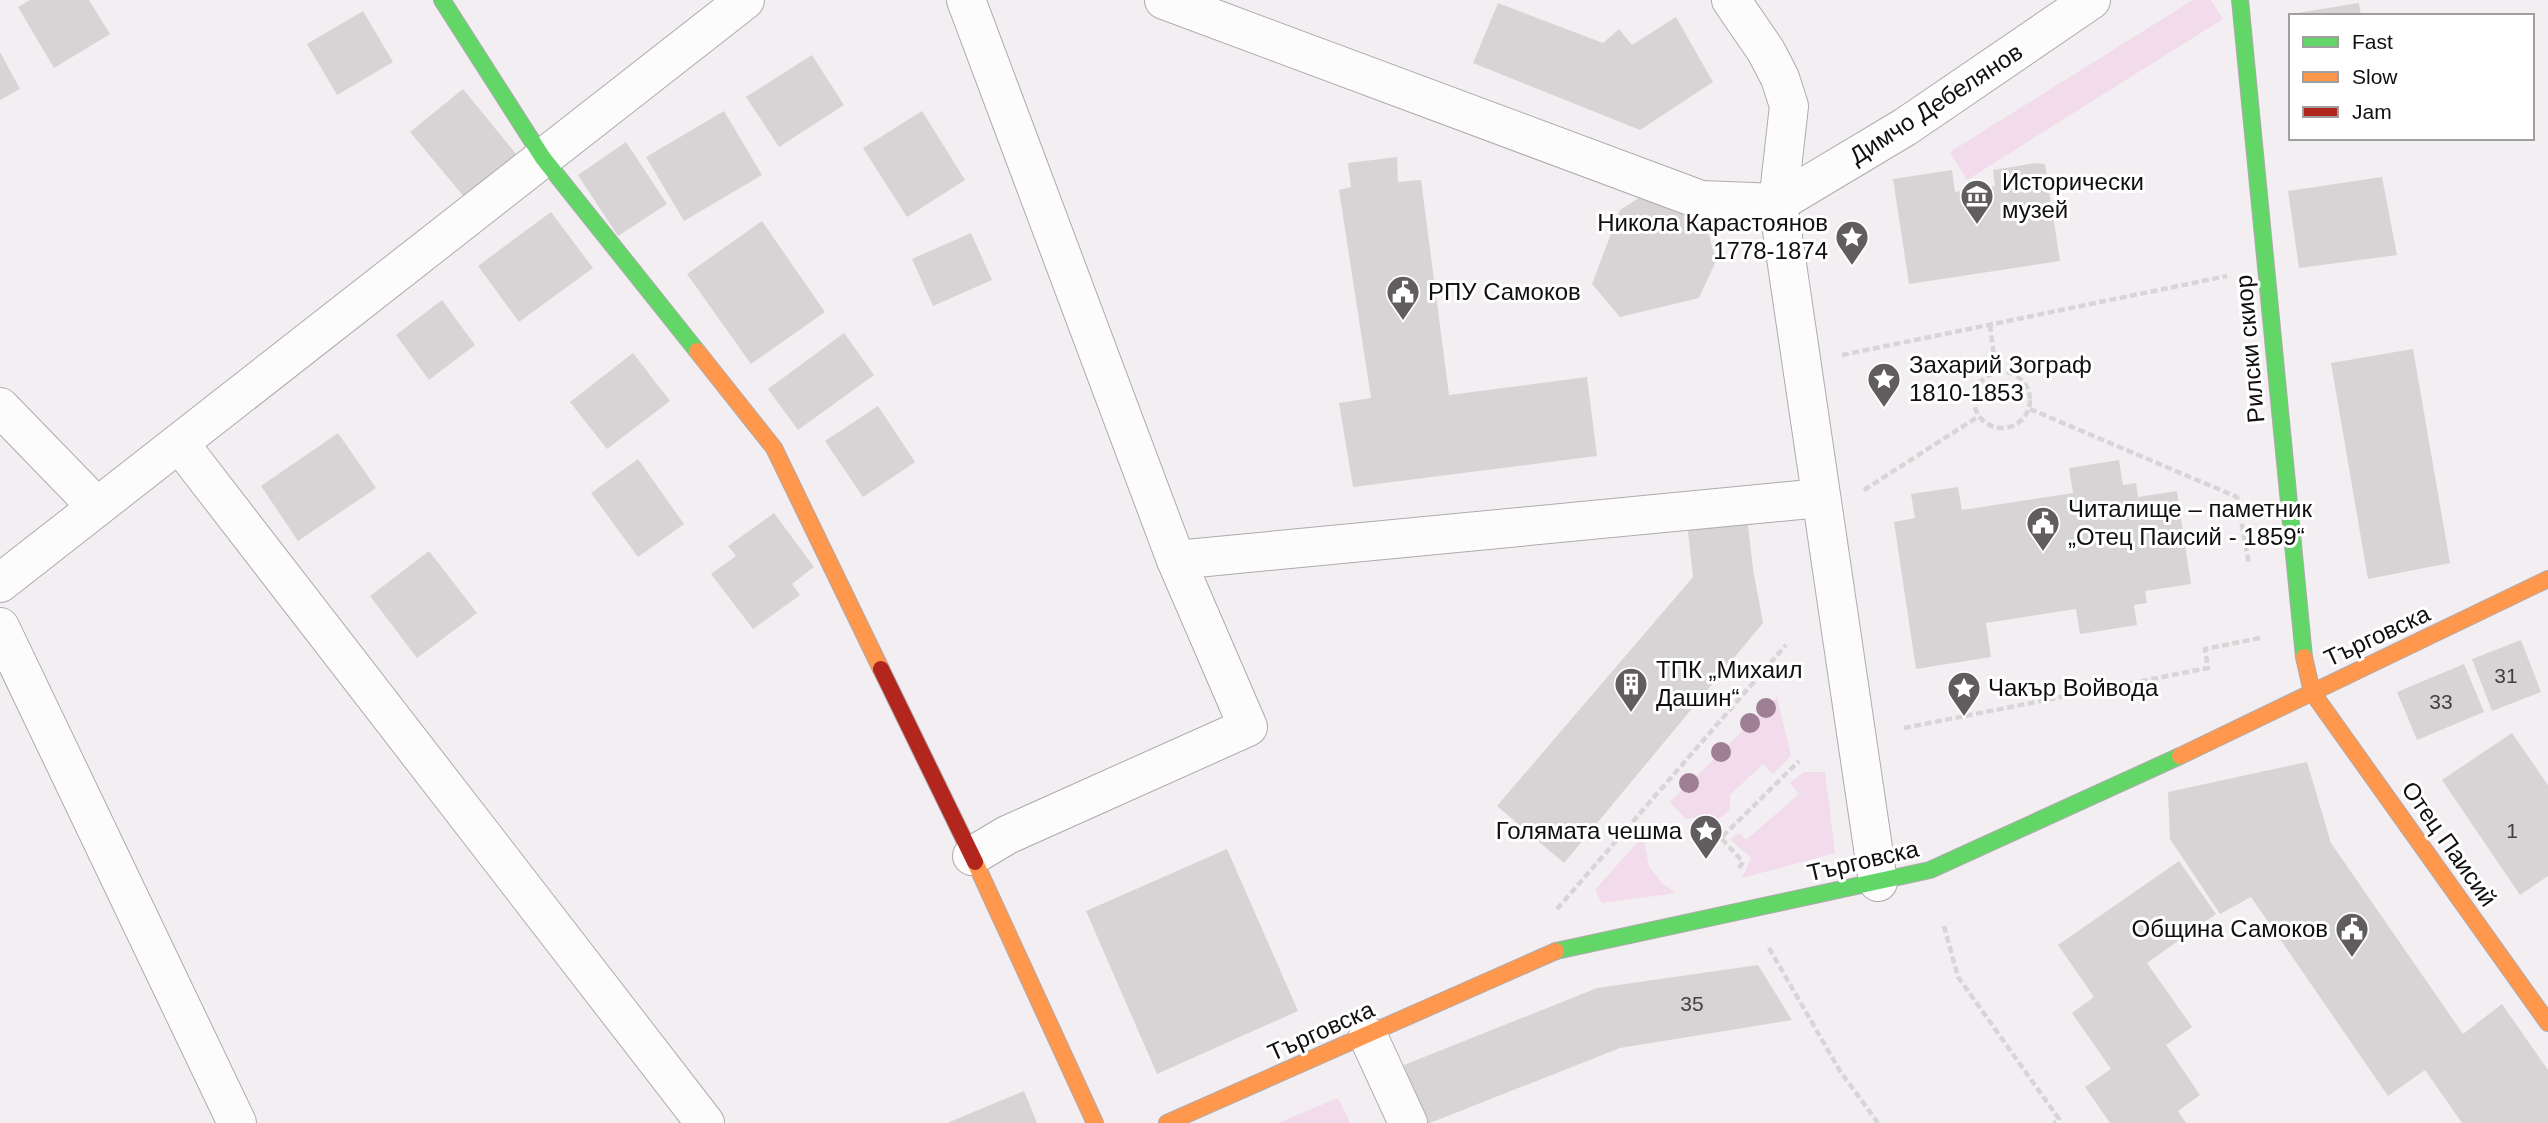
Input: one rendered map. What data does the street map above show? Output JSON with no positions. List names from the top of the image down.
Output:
{
  "streets": {
    "street": [
      "Димчо Дебелянов",
      "Рилски скиор",
      "Търговска",
      "Отец Паисий"
    ]
  },
  "crossings": [
    ["Рилски скиор", "Търговска"],
    ["Рилски скиор", "Отец Паисий"],
    ["Търговска", "Отец Паисий"]
  ],
  "places": {
    "museum": ["Исторически музей"],
    "place": [
      "Никола Карастоянов 1778-1874",
      "Захарий Зограф 1810-1853",
      "Чакър Войвода",
      "Голямата чешма"
    ],
    "public building": ["РПУ Самоков", "Читалище – паметник „Отец Паисий - 1859“", "Община Самоков"],
    "building": ["ТПК „Михаил Дашин“"]
  },
  "house_numbers": [
    "31",
    "33",
    "1",
    "35"
  ],
  "legend": ["Fast", "Slow", "Jam"]
}
